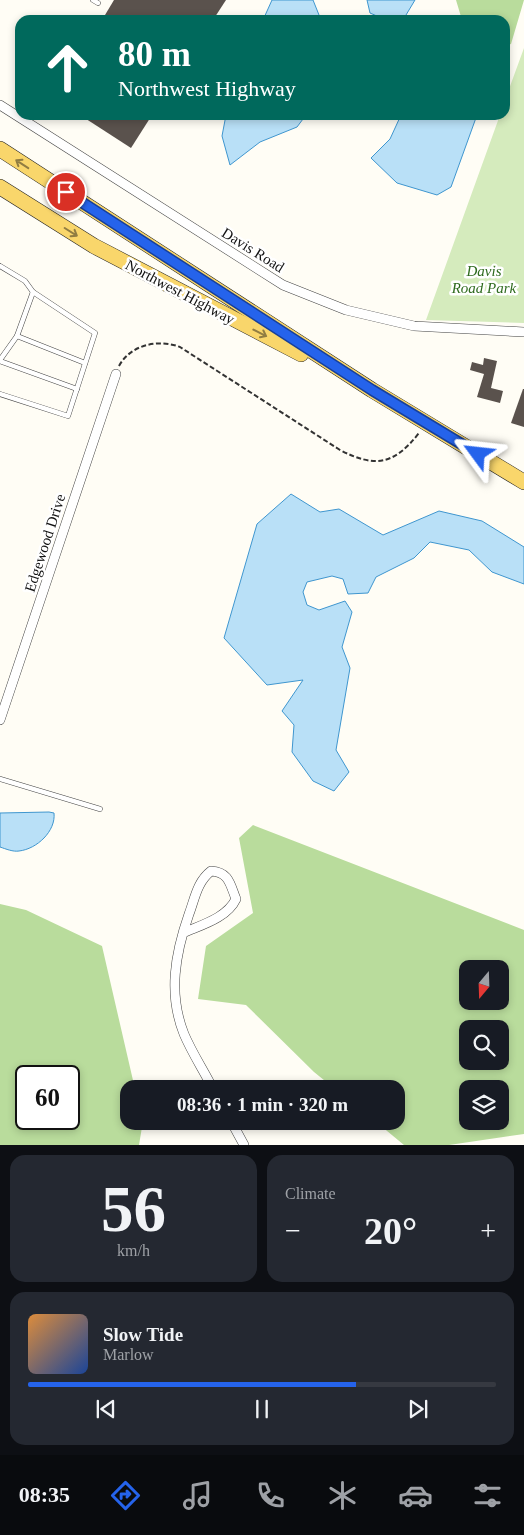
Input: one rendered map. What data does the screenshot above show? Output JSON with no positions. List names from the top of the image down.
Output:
{
  "streets": {
    "main road": ["Northwest Highway"],
    "street": ["Davis Road", "Edgewood Drive"]
  },
  "parks": ["Davis Road Park"],
  "north": "bottom",
  "page": {
    "turn": ["80 m", "Northwest Highway"],
    "limit": "60",
    "trip": "08:36 · 1 min · 320 m",
    "tile": [
      ["56", "km/h"],
      "Climate"
    ],
    "heat": ["−", "20°", "+"],
    "song": ["Slow Tide", "Marlow"],
    "tabs": "08:35"
  }
}
